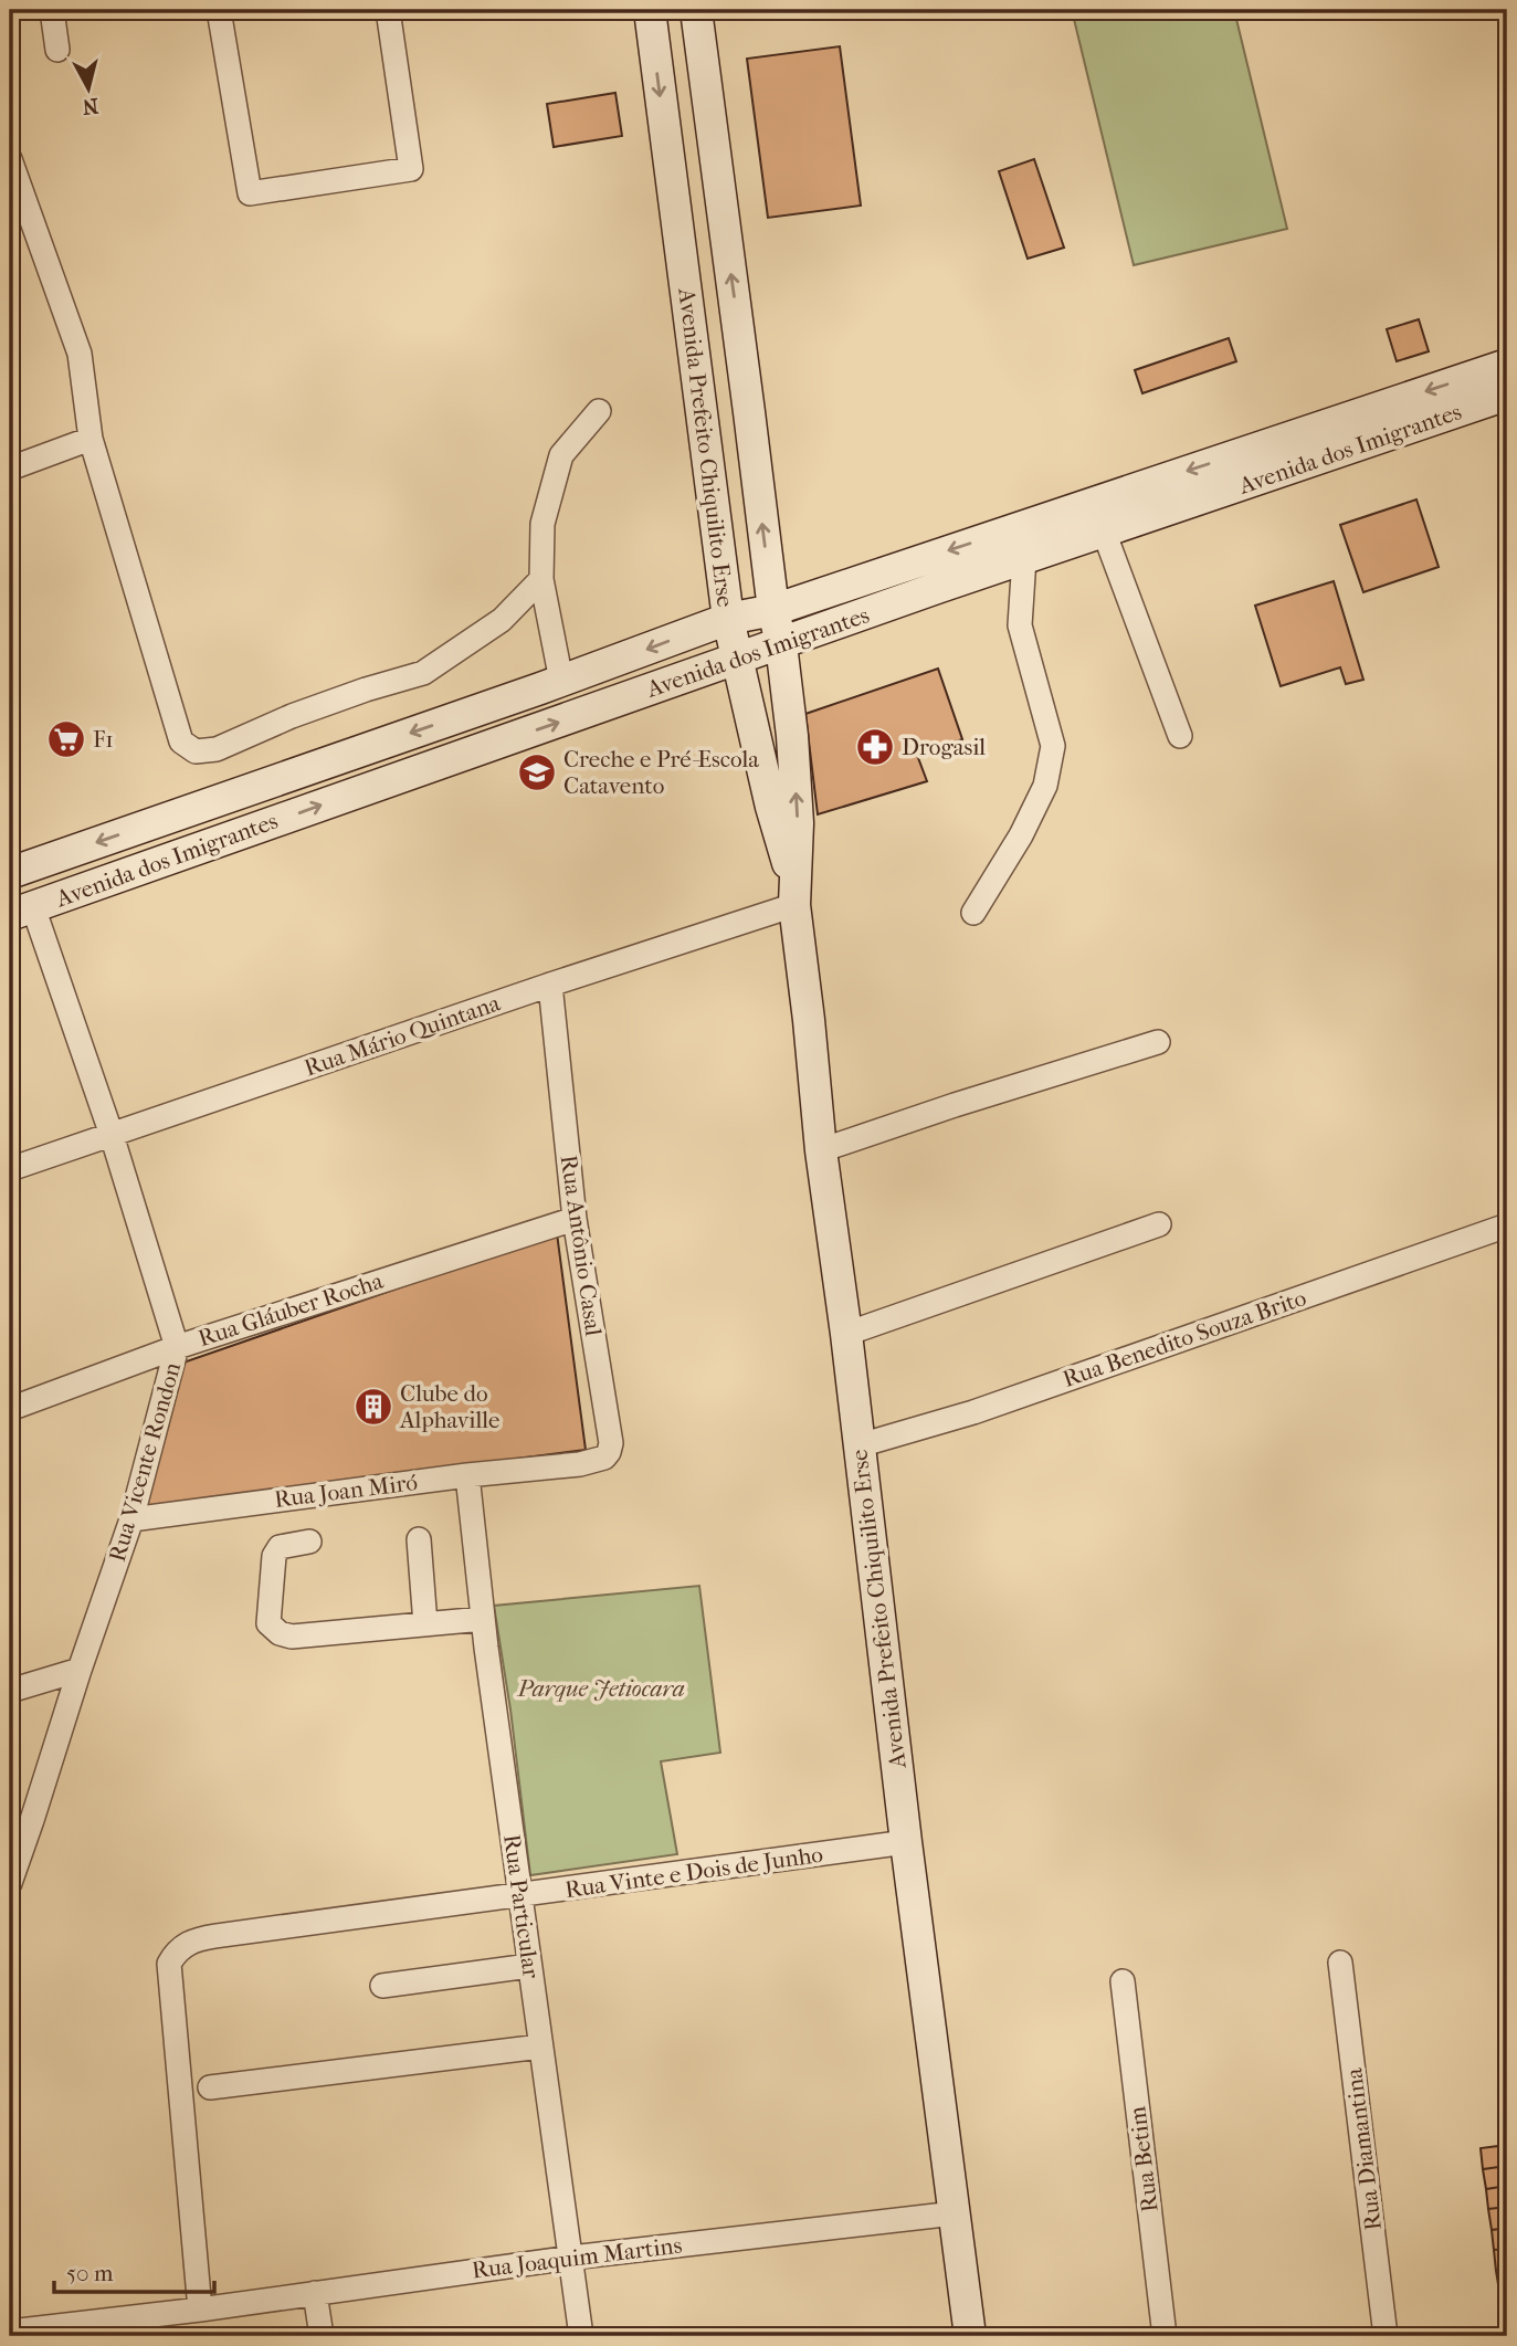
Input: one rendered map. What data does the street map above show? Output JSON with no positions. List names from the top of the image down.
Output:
{
  "streets": {
    "main road": ["Avenida Prefeito Chiquilito Erse", "Avenida dos Imigrantes"],
    "street": [
      "Rua Mário Quintana",
      "Rua Antônio Casal",
      "Rua Gláuber Rocha",
      "Rua Benedito Souza Brito",
      "Rua Vicente Rondon",
      "Rua Joan Miró",
      "Rua Vinte e Dois de Junho",
      "Rua Particular",
      "Rua Diamantina",
      "Rua Betim",
      "Rua Joaquim Martins"
    ]
  },
  "crossings": [
    ["Avenida Prefeito Chiquilito Erse", "Avenida dos Imigrantes"],
    ["Avenida Prefeito Chiquilito Erse", "Rua Mário Quintana"],
    ["Avenida Prefeito Chiquilito Erse", "Rua Benedito Souza Brito"],
    ["Avenida Prefeito Chiquilito Erse", "Rua Vinte e Dois de Junho"],
    ["Avenida Prefeito Chiquilito Erse", "Rua Joaquim Martins"],
    ["Avenida dos Imigrantes", "Rua Vicente Rondon"],
    ["Rua Mário Quintana", "Rua Antônio Casal"],
    ["Rua Mário Quintana", "Rua Vicente Rondon"],
    ["Rua Antônio Casal", "Rua Gláuber Rocha"],
    ["Rua Antônio Casal", "Rua Joan Miró"],
    ["Rua Gláuber Rocha", "Rua Vicente Rondon"],
    ["Rua Vicente Rondon", "Rua Joan Miró"],
    ["Rua Joan Miró", "Rua Particular"],
    ["Rua Vinte e Dois de Junho", "Rua Particular"],
    ["Rua Vinte e Dois de Junho", "Rua Joaquim Martins"],
    ["Rua Particular", "Rua Joaquim Martins"]
  ],
  "parks": ["Parque Jetiocara"],
  "places": {
    "supermarket": ["F1"],
    "pharmacy": ["Drogasil"],
    "school or university": ["Creche e Pré-Escola Catavento"],
    "building": ["Clube do Alphaville"]
  },
  "scale_bar": "50 m",
  "north": "bottom"
}
